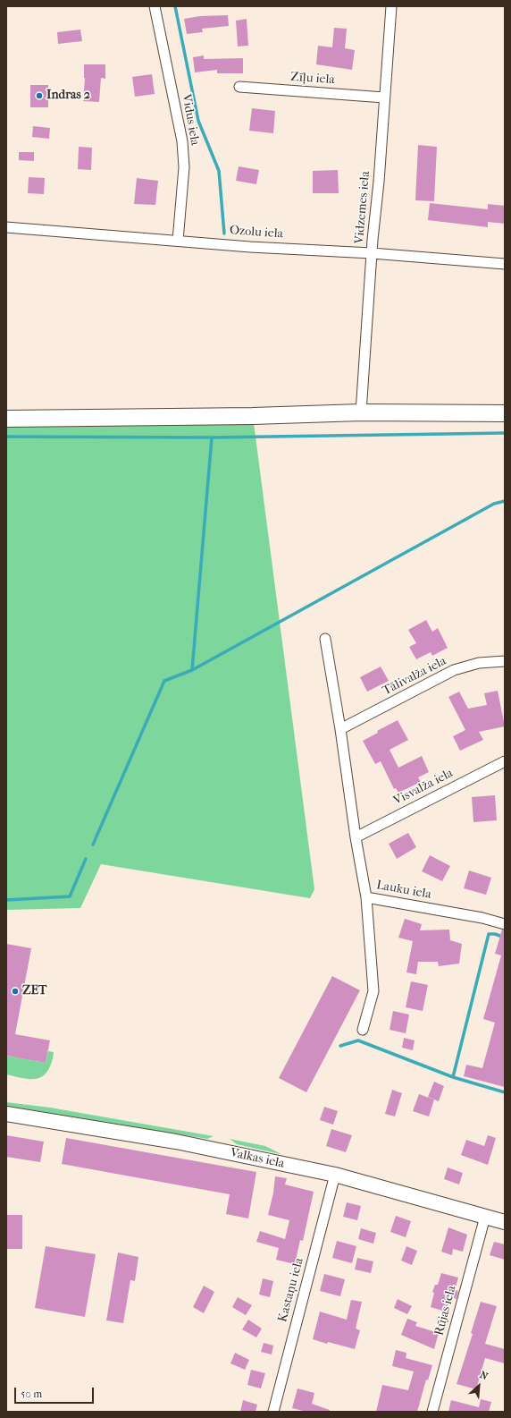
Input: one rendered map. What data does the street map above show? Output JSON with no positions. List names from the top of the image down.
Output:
{
  "streets": {
    "main road": ["Valkas iela"],
    "street": [
      "Zīļu iela",
      "Vidus iela",
      "Vidzemes iela",
      "Ozolu iela",
      "Tālivalža iela",
      "Visvalža iela",
      "Lauku iela",
      "Kastaņu iela",
      "Rūjas iela"
    ]
  },
  "crossings": [
    ["Zīļu iela", "Vidzemes iela"],
    ["Vidus iela", "Ozolu iela"],
    ["Vidzemes iela", "Ozolu iela"],
    ["Valkas iela", "Kastaņu iela"],
    ["Valkas iela", "Rūjas iela"]
  ],
  "places": ["Indras 2", "ZET"],
  "scale_bar": "50 m",
  "north": "top right"
}
